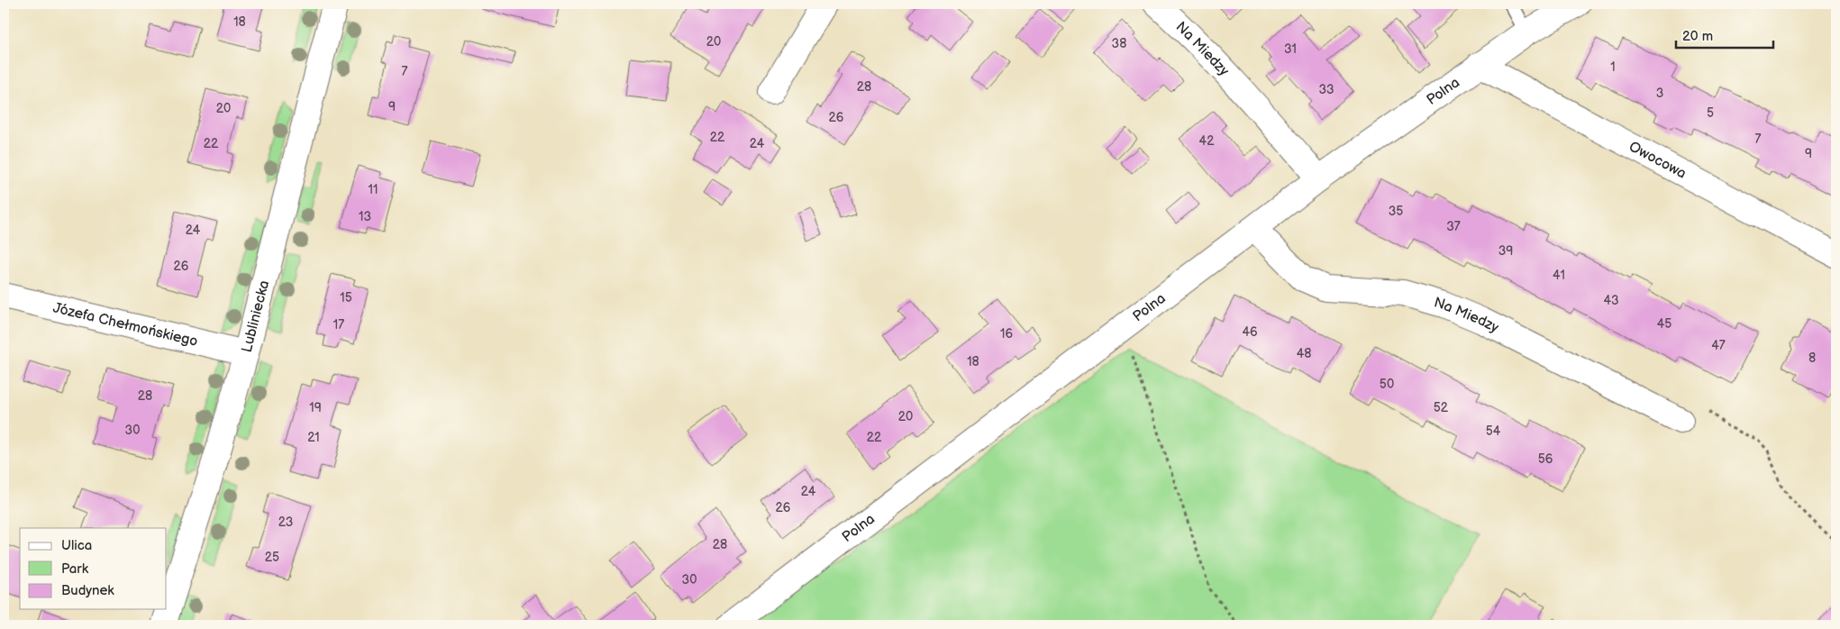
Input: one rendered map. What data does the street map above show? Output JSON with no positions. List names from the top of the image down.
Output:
{
  "streets": {
    "street": [
      "Na Miedzy",
      "Polna",
      "Owocowa",
      "Lubliniecka",
      "Józefa Chełmońskiego"
    ]
  },
  "crossings": [
    ["Na Miedzy", "Polna"],
    ["Polna", "Owocowa"],
    ["Lubliniecka", "Józefa Chełmońskiego"]
  ],
  "house_numbers": [
    "18",
    "20",
    "38",
    "31",
    "1",
    "7",
    "28",
    "33",
    "3",
    "9",
    "20",
    "5",
    "26",
    "22",
    "7",
    "42",
    "22",
    "24",
    "9",
    "11",
    "35",
    "13",
    "37",
    "24",
    "39",
    "26",
    "41",
    "15",
    "43",
    "45",
    "17",
    "46",
    "16",
    "47",
    "48",
    "8",
    "18",
    "50",
    "28",
    "19",
    "52",
    "20",
    "30",
    "54",
    "21",
    "22",
    "56",
    "24",
    "26",
    "23",
    "28",
    "25",
    "30"
  ],
  "legend": ["Ulica", "Park", "Budynek"],
  "scale_bar": "20 m"
}
